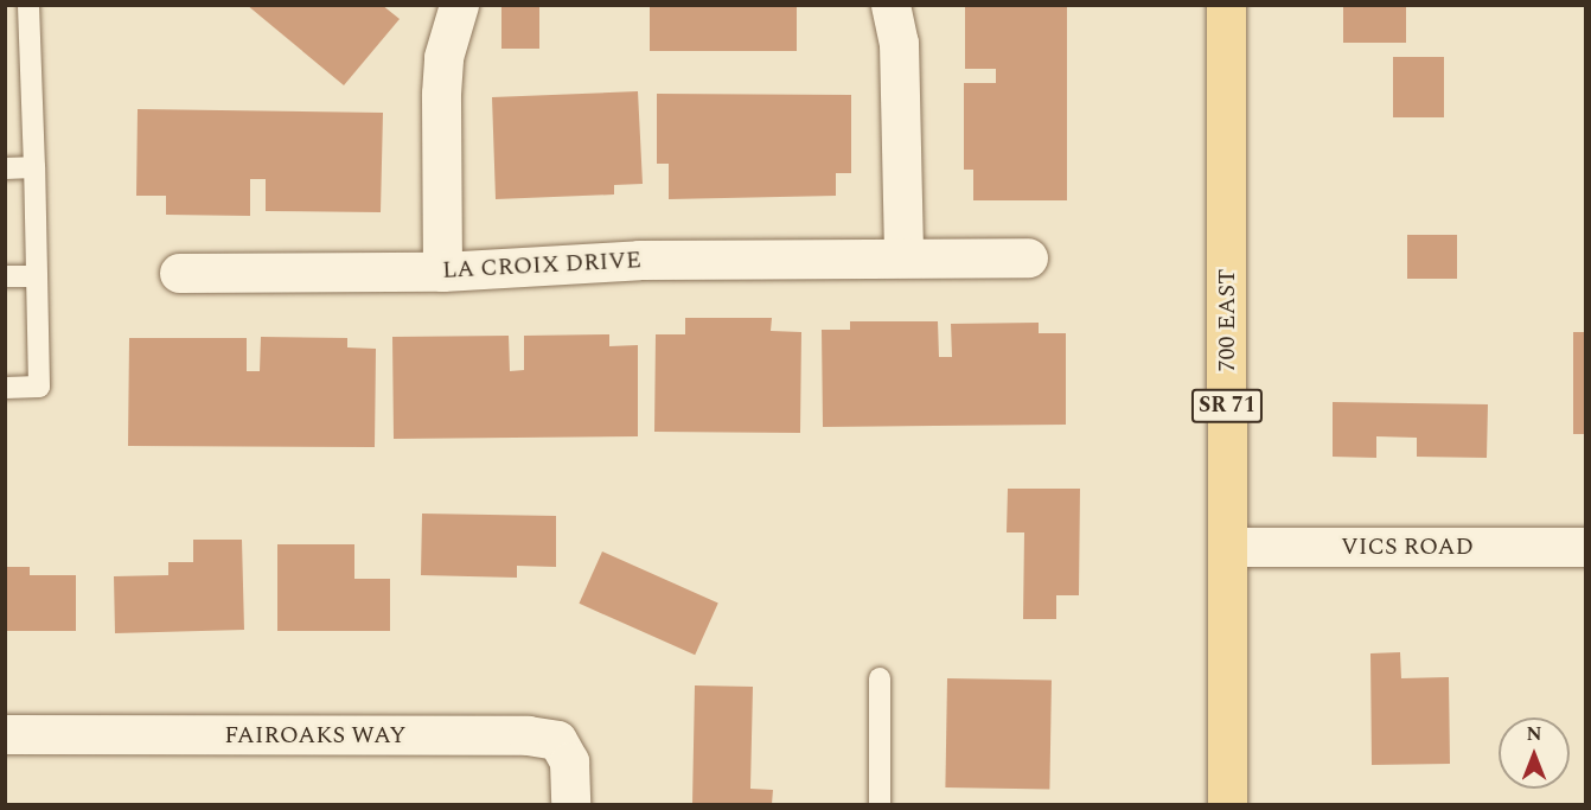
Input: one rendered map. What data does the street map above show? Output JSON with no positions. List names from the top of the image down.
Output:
{
  "streets": {
    "main road": ["700 EAST", "SR 71"],
    "street": ["LA CROIX DRIVE", "VICS ROAD", "FAIROAKS WAY"]
  },
  "crossings": [
    ["700 EAST", "VICS ROAD"]
  ],
  "north": "top"
}
